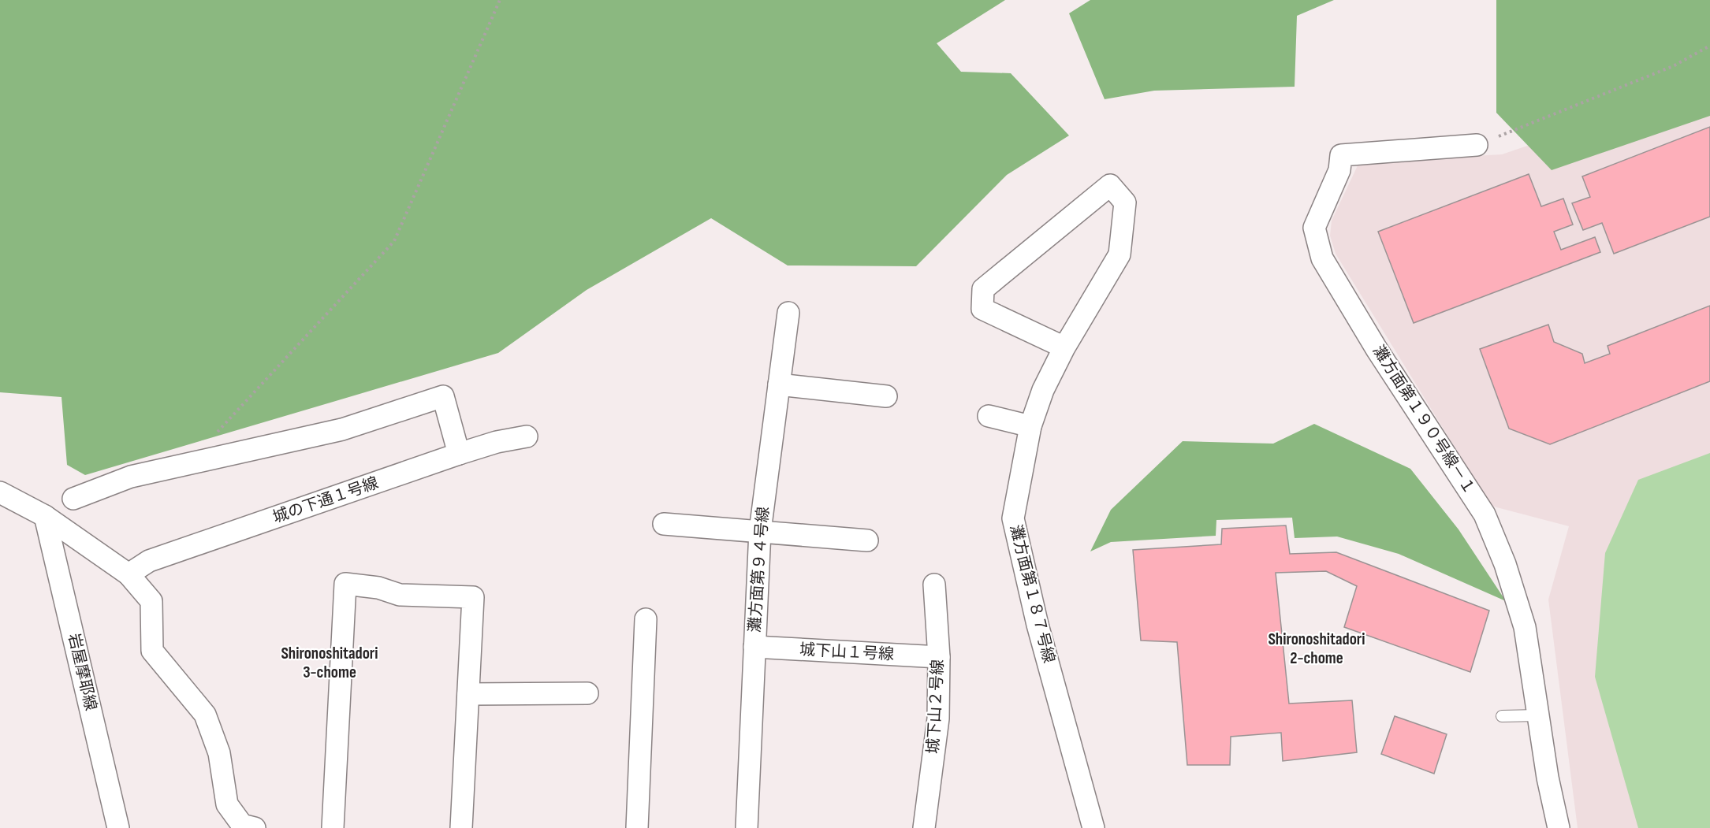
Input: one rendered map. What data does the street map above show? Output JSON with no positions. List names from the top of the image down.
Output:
{
  "streets": {
    "street": [
      "灘方面第１９０号線－１",
      "城の下通１号線",
      "灘方面第９４号線",
      "灘方面第１８７号線",
      "城下山１号線",
      "岩屋摩耶線",
      "城下山２号線"
    ]
  },
  "crossings": [
    ["灘方面第９４号線", "城下山１号線"],
    ["城下山１号線", "城下山２号線"]
  ],
  "districts": ["Shironoshitadori 2-chome", "Shironoshitadori 3-chome"]
}
